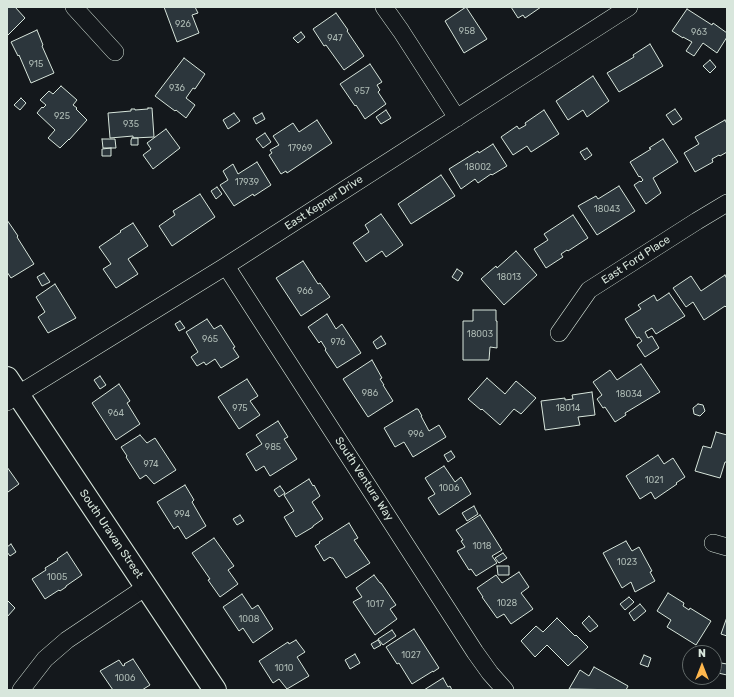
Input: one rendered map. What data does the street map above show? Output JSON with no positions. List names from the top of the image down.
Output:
{
  "streets": {
    "street": [
      "East Kepner Drive",
      "East Ford Place",
      "South Ventura Way",
      "South Uravan Street"
    ]
  },
  "crossings": [
    ["East Kepner Drive", "South Ventura Way"],
    ["East Kepner Drive", "South Uravan Street"]
  ],
  "house_numbers": [
    "926",
    "958",
    "963",
    "947",
    "915",
    "936",
    "957",
    "925",
    "935",
    "17969",
    "18002",
    "17939",
    "18043",
    "18013",
    "966",
    "18003",
    "965",
    "976",
    "986",
    "18034",
    "975",
    "18014",
    "964",
    "996",
    "985",
    "974",
    "1021",
    "1006",
    "994",
    "1018",
    "1023",
    "1005",
    "1028",
    "1017",
    "1008",
    "1027",
    "1010",
    "1006"
  ],
  "north": "top"
}
